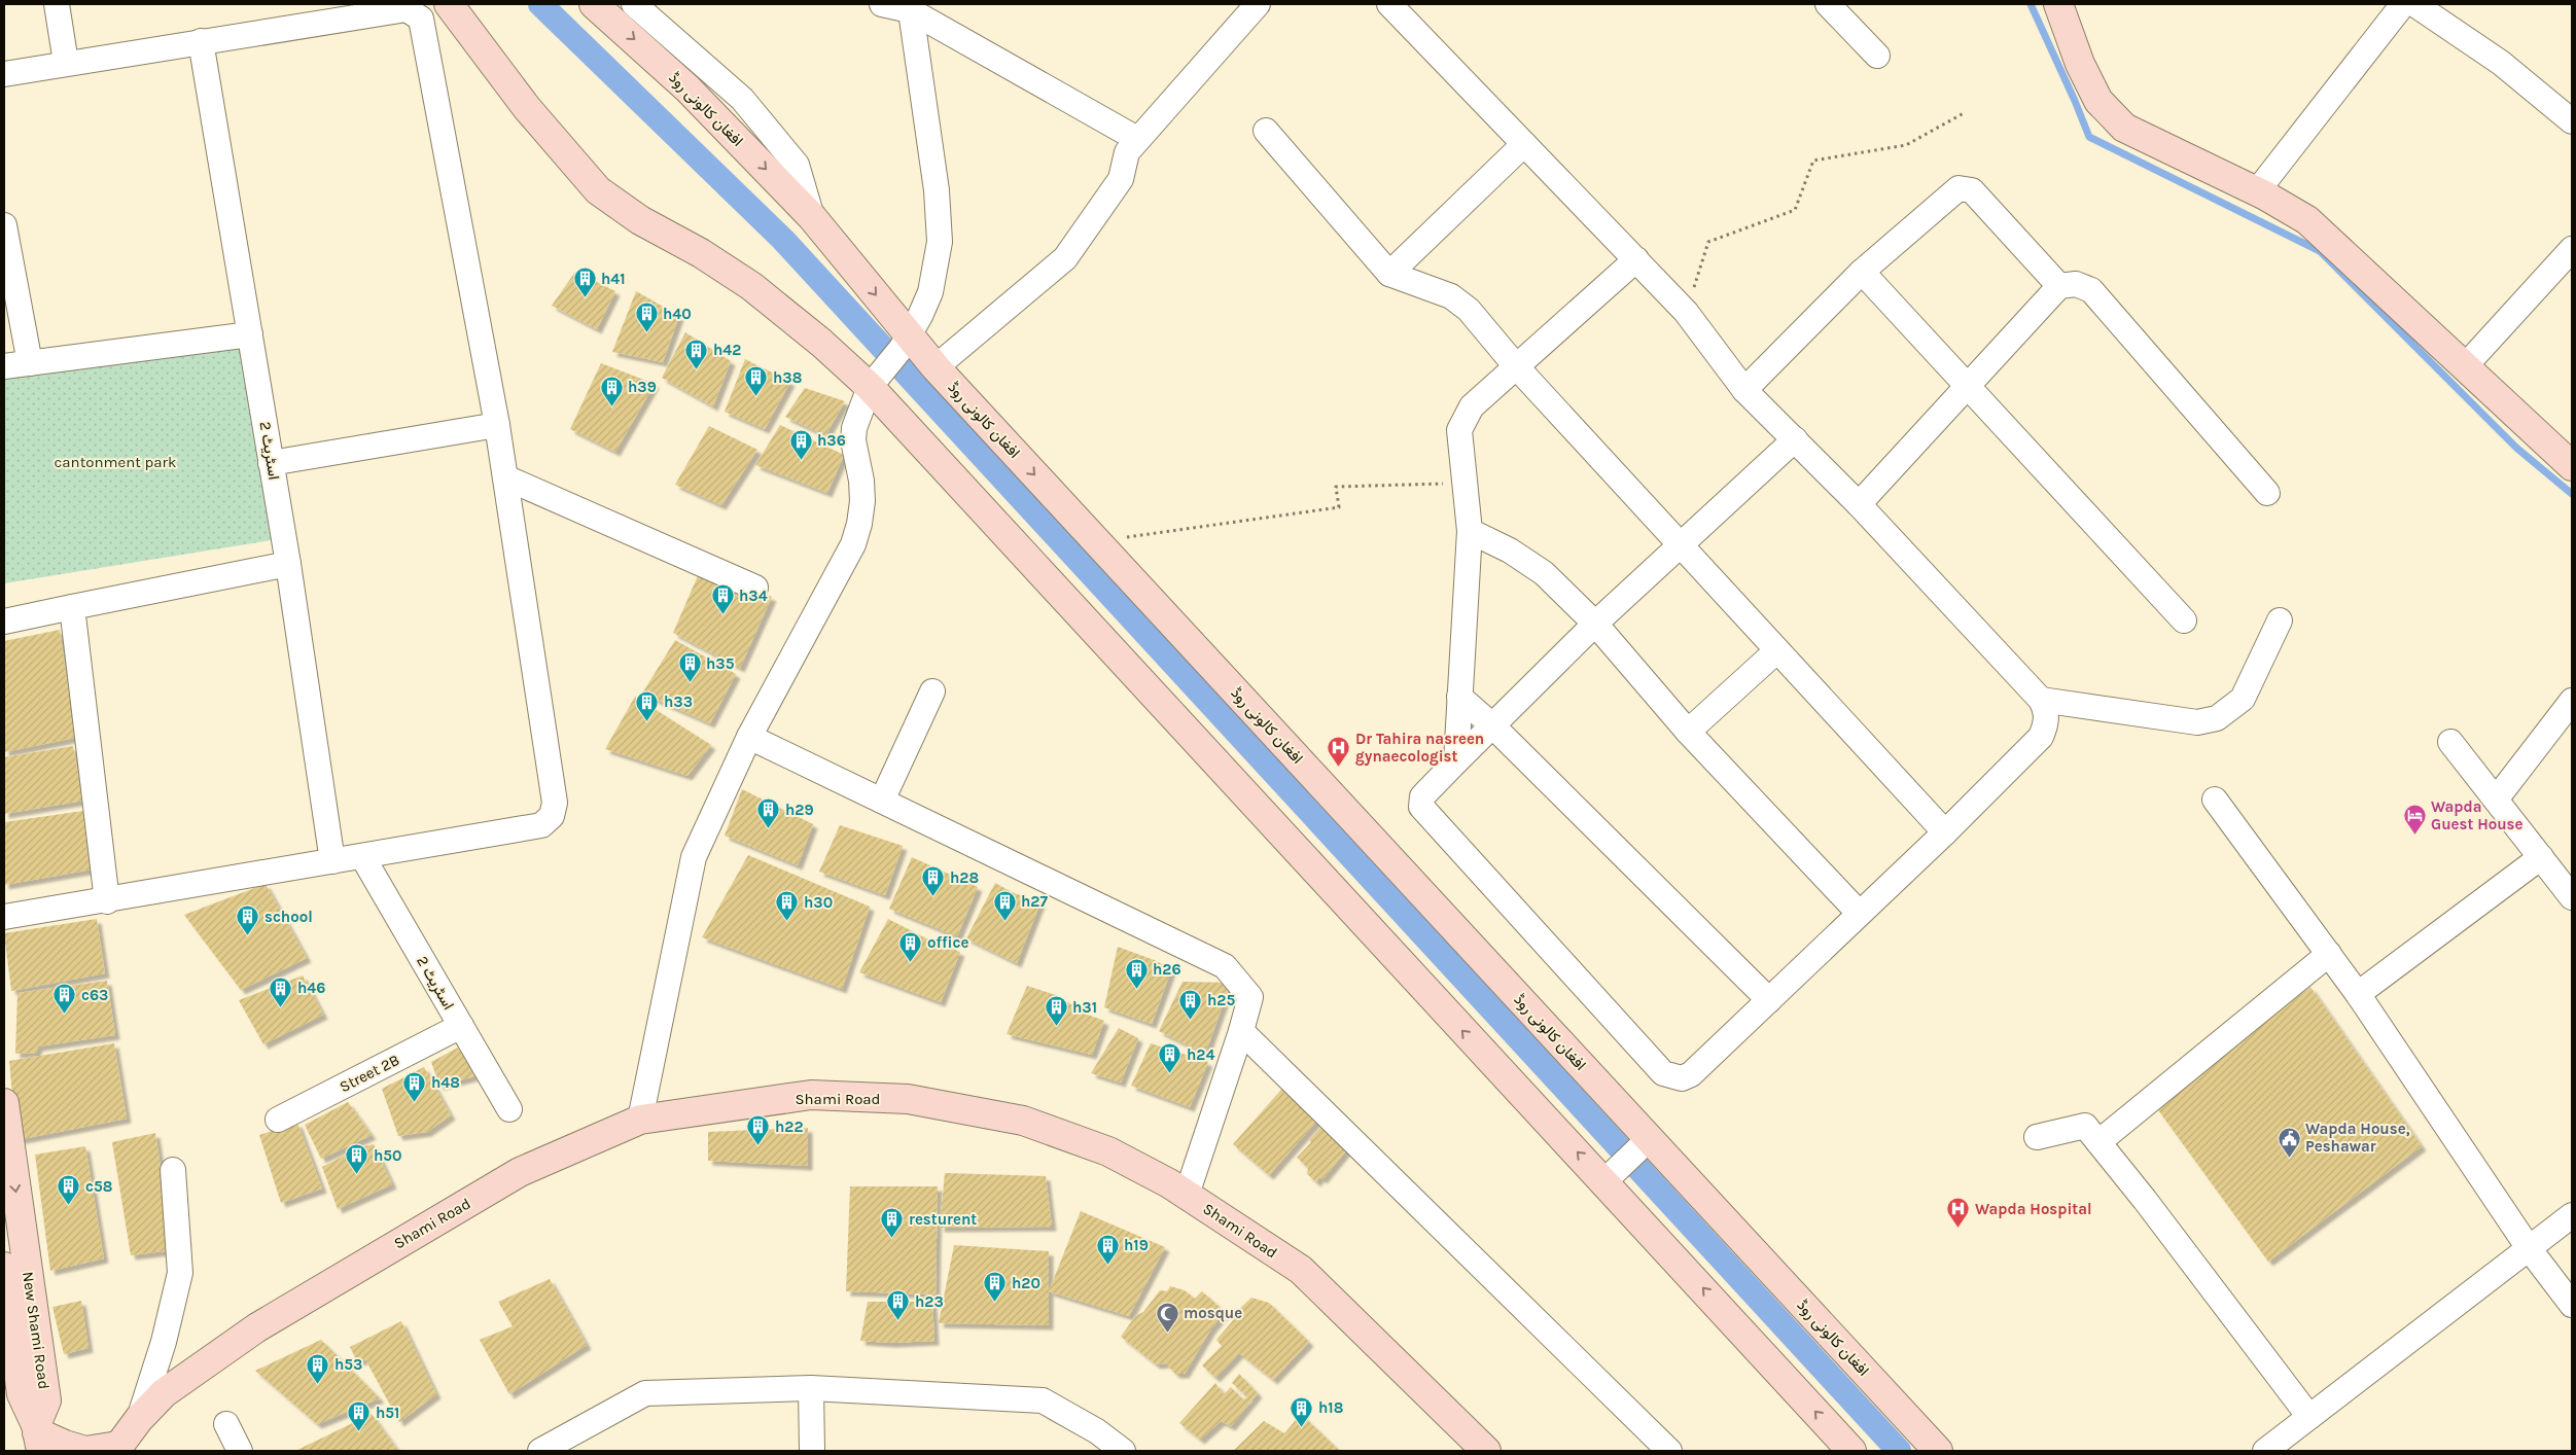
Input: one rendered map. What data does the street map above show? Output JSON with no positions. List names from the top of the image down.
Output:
{
  "streets": {
    "main road": ["افغان کالونی روڈ", "Shami Road", "New Shami Road"],
    "street": ["اسٹریٹ 2", "Street 2B"]
  },
  "crossings": [
    ["اسٹریٹ 2", "Street 2B"]
  ],
  "parks": ["cantonment park"],
  "places": {
    "building": [
      "h41",
      "h40",
      "h42",
      "h38",
      "h39",
      "h36",
      "h34",
      "h35",
      "h33",
      "h29",
      "h28",
      "h27",
      "h30",
      "school",
      "office",
      "h26",
      "h46",
      "c63",
      "h25",
      "h31",
      "h24",
      "h48",
      "h22",
      "h50",
      "c58",
      "resturent",
      "h19",
      "h20",
      "h23",
      "h53",
      "h18",
      "h51"
    ],
    "hospital": ["Dr Tahira nasreen gynaecologist", "Wapda Hospital"],
    "hotel": ["Wapda Guest House"],
    "public building": ["Wapda House, Peshawar"],
    "mosque": ["mosque"]
  }
}
